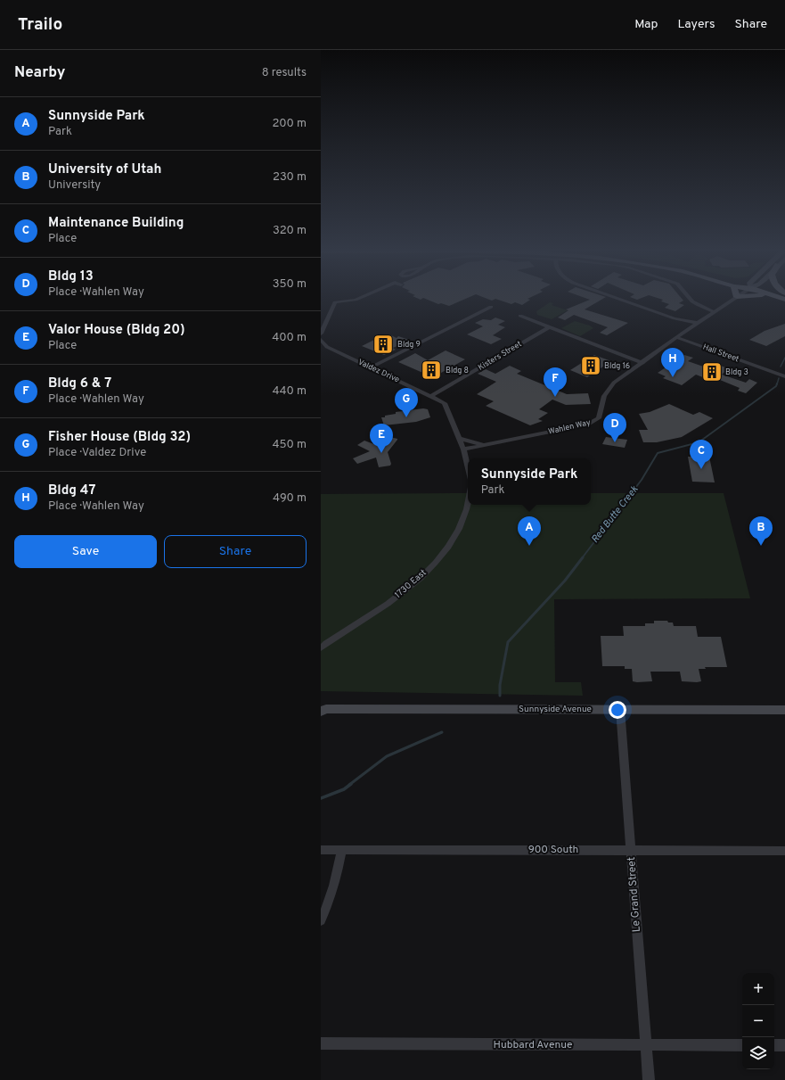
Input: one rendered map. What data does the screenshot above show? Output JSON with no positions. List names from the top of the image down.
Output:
{
  "streets": {
    "main road": ["Sunnyside Avenue"],
    "street": [
      "Hall Street",
      "Kisters Street",
      "Valdez Drive",
      "Wahlen Way",
      "1730 East",
      "900 South",
      "Le Grand Street",
      "Hubbard Avenue"
    ]
  },
  "crossings": [
    ["Hall Street", "Wahlen Way"],
    ["Kisters Street", "Valdez Drive"],
    ["Valdez Drive", "Wahlen Way"],
    ["Sunnyside Avenue", "Le Grand Street"],
    ["900 South", "Le Grand Street"],
    ["Le Grand Street", "Hubbard Avenue"]
  ],
  "water": ["Red Butte Creek"],
  "places": {
    "building": [
      "Bldg 9",
      "Bldg 16",
      "Bldg 8",
      "Bldg 3"
    ]
  },
  "page": {
    "header": "Trailo",
    "nav": ["Map", "Layers", "Share"],
    "heading": ["Nearby", "8 results"],
    "list": [
      {
        "mark": "A",
        "name": "Sunnyside Park",
        "note": "Park",
        "value": "200 m"
      },
      {
        "mark": "B",
        "name": "University of Utah",
        "note": "University",
        "value": "230 m"
      },
      {
        "mark": "C",
        "name": "Maintenance Building",
        "note": "Place",
        "value": "320 m"
      },
      {
        "mark": "D",
        "name": "Bldg 13",
        "note": "Place · Wahlen Way",
        "value": "350 m"
      },
      {
        "mark": "E",
        "name": "Valor House (Bldg 20)",
        "note": "Place",
        "value": "400 m"
      },
      {
        "mark": "F",
        "name": "Bldg 6 & 7",
        "note": "Place · Wahlen Way",
        "value": "440 m"
      },
      {
        "mark": "G",
        "name": "Fisher House (Bldg 32)",
        "note": "Place · Valdez Drive",
        "value": "450 m"
      },
      {
        "mark": "H",
        "name": "Bldg 47",
        "note": "Place · Wahlen Way",
        "value": "490 m"
      }
    ],
    "pins": [
      "H",
      "F",
      "G",
      "D",
      "E",
      "C",
      "A",
      "B"
    ],
    "popup": ["Sunnyside Park", "Park"],
    "buttons": ["Save", "Share"],
    "map_buttons": ["+", "−"]
  }
}
